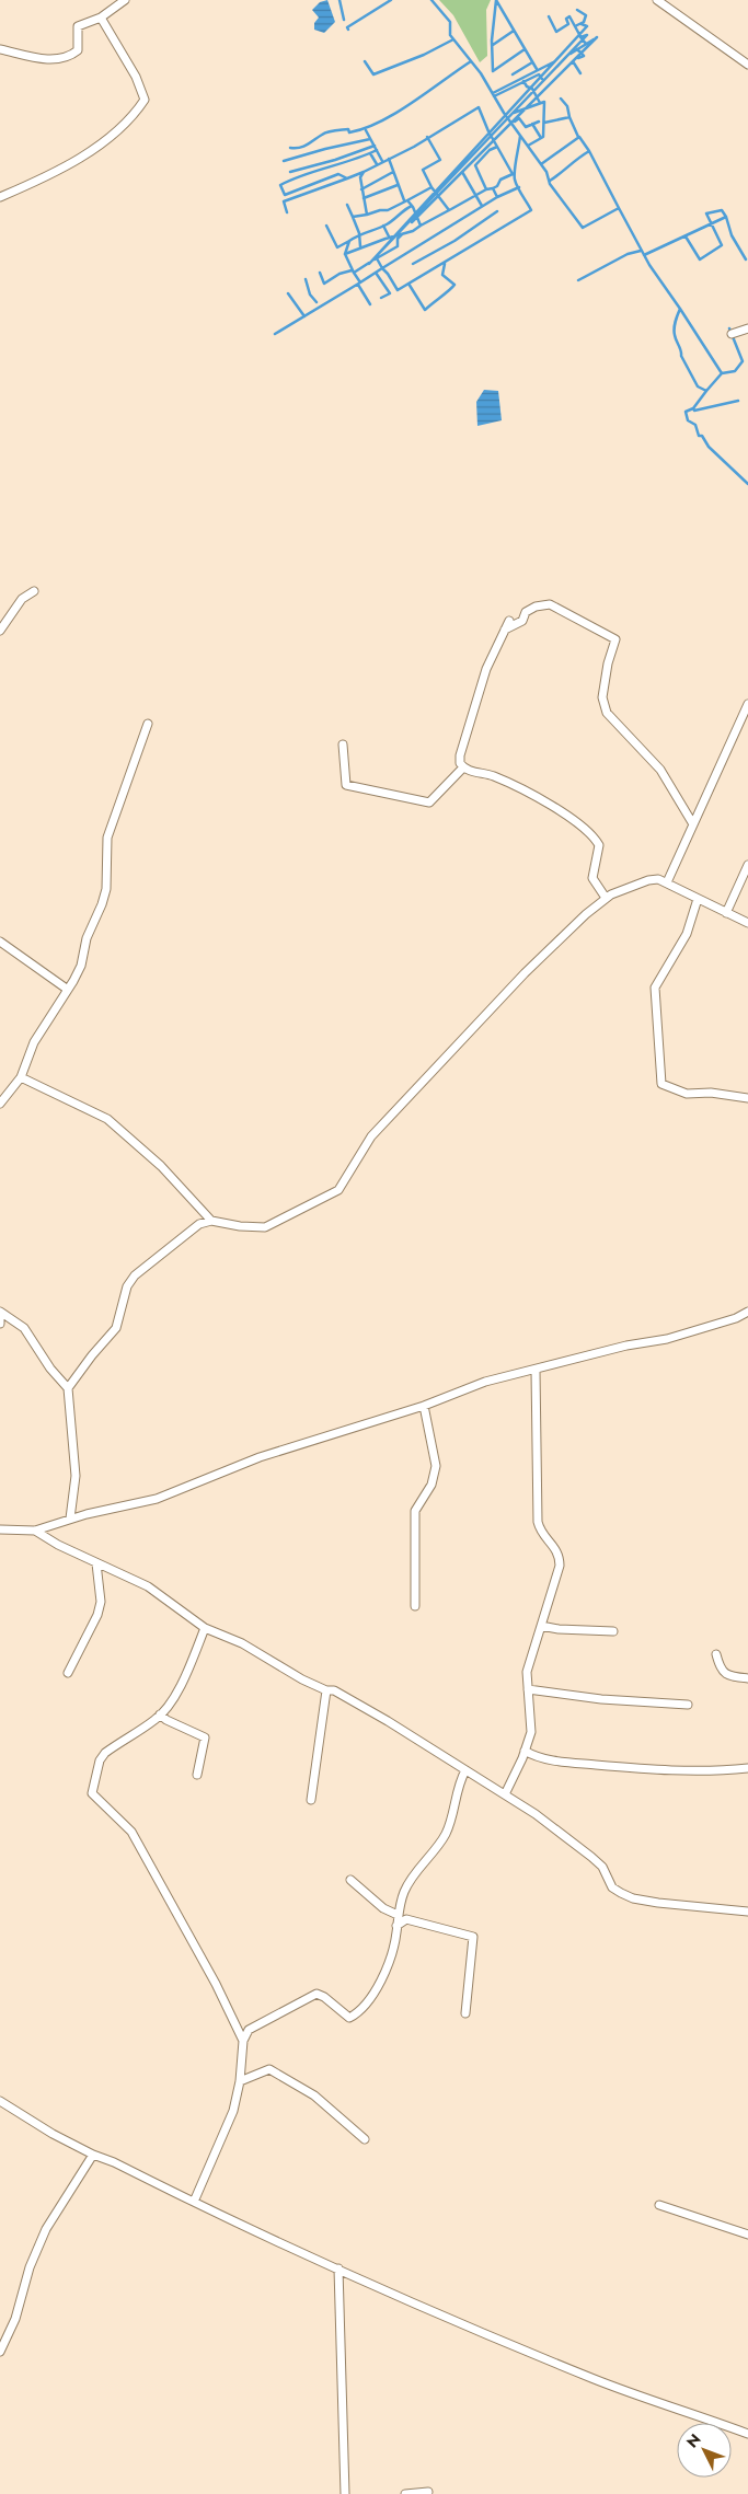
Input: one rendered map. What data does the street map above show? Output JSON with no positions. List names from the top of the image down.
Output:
{
  "north": "top left"
}
